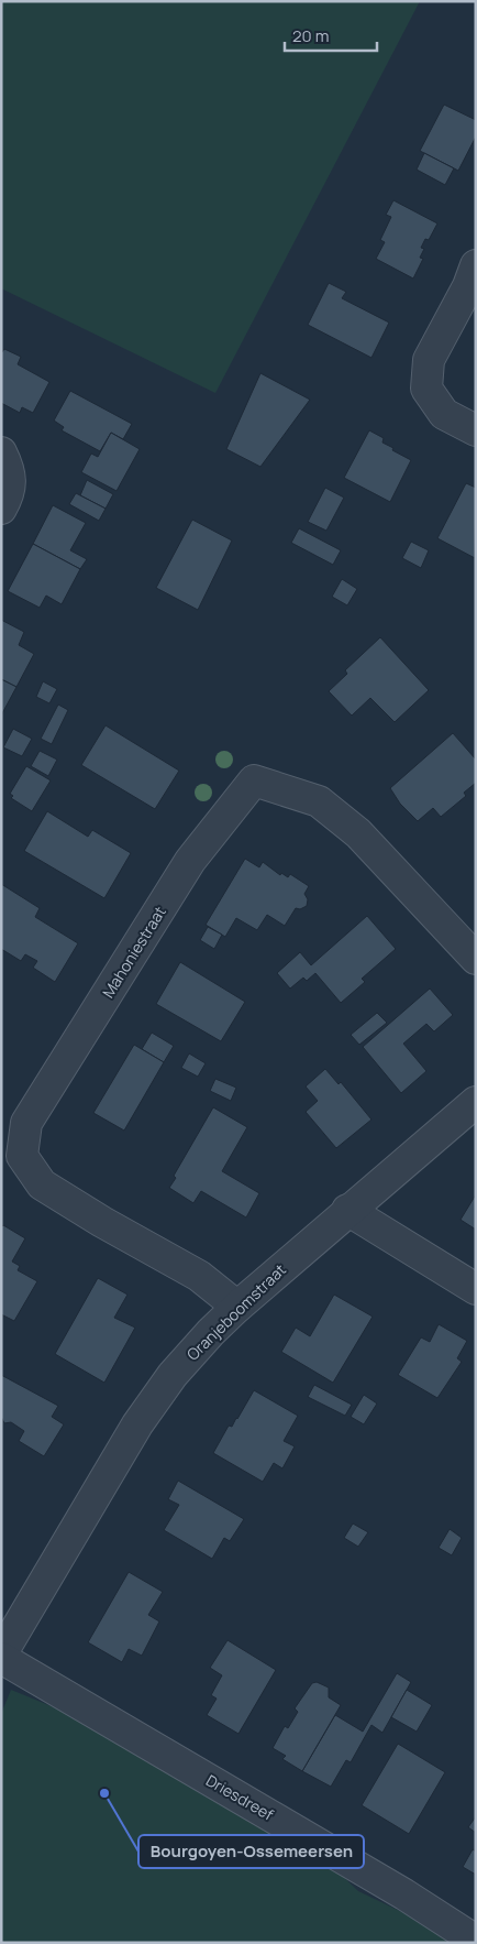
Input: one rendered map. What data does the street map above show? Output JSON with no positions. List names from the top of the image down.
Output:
{
  "streets": {
    "street": ["Mahoniestraat", "Oranjeboomstraat", "Driesdreef"]
  },
  "crossings": [
    ["Mahoniestraat", "Oranjeboomstraat"],
    ["Oranjeboomstraat", "Driesdreef"]
  ],
  "places": ["Bourgoyen-Ossemeersen"],
  "scale_bar": "20 m"
}
